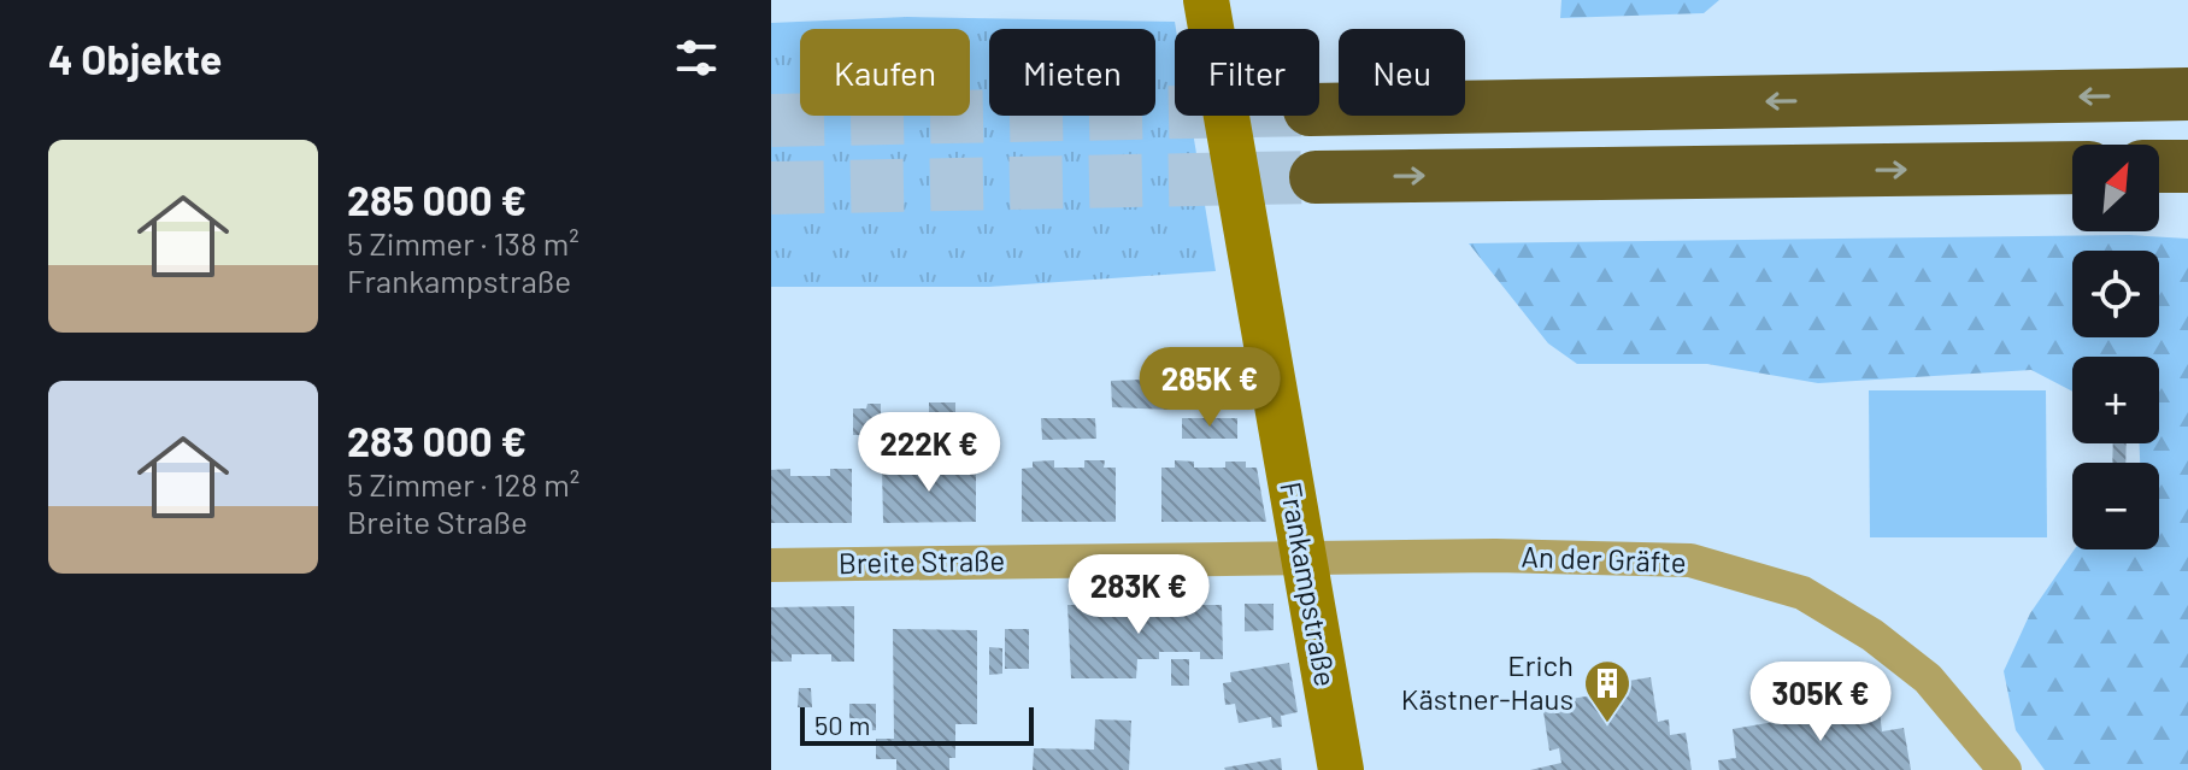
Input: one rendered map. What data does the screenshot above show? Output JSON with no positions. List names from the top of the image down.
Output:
{
  "streets": {
    "street": ["An der Gräfte", "Breite Straße", "Frankampstraße"]
  },
  "crossings": [
    ["An der Gräfte", "Breite Straße"],
    ["An der Gräfte", "Frankampstraße"],
    ["Breite Straße", "Frankampstraße"]
  ],
  "places": {
    "building": ["Erich Kästner-Haus"]
  },
  "scale_bar": "50 m",
  "north": "top right",
  "page": {
    "heading": "4 Objekte",
    "chip": [
      "Kaufen",
      "Mieten",
      "Filter",
      "Neu"
    ],
    "list": [
      {
        "name": "285 000 €",
        "note": "5 Zimmer · 138 m² · Frankampstraße"
      },
      {
        "name": "283 000 €",
        "note": "5 Zimmer · 128 m² · Breite Straße"
      }
    ],
    "map_buttons": ["+", "−"],
    "price": [
      "285K €",
      "222K €",
      "283K €",
      "305K €"
    ],
    "scale": "50 m"
  }
}
